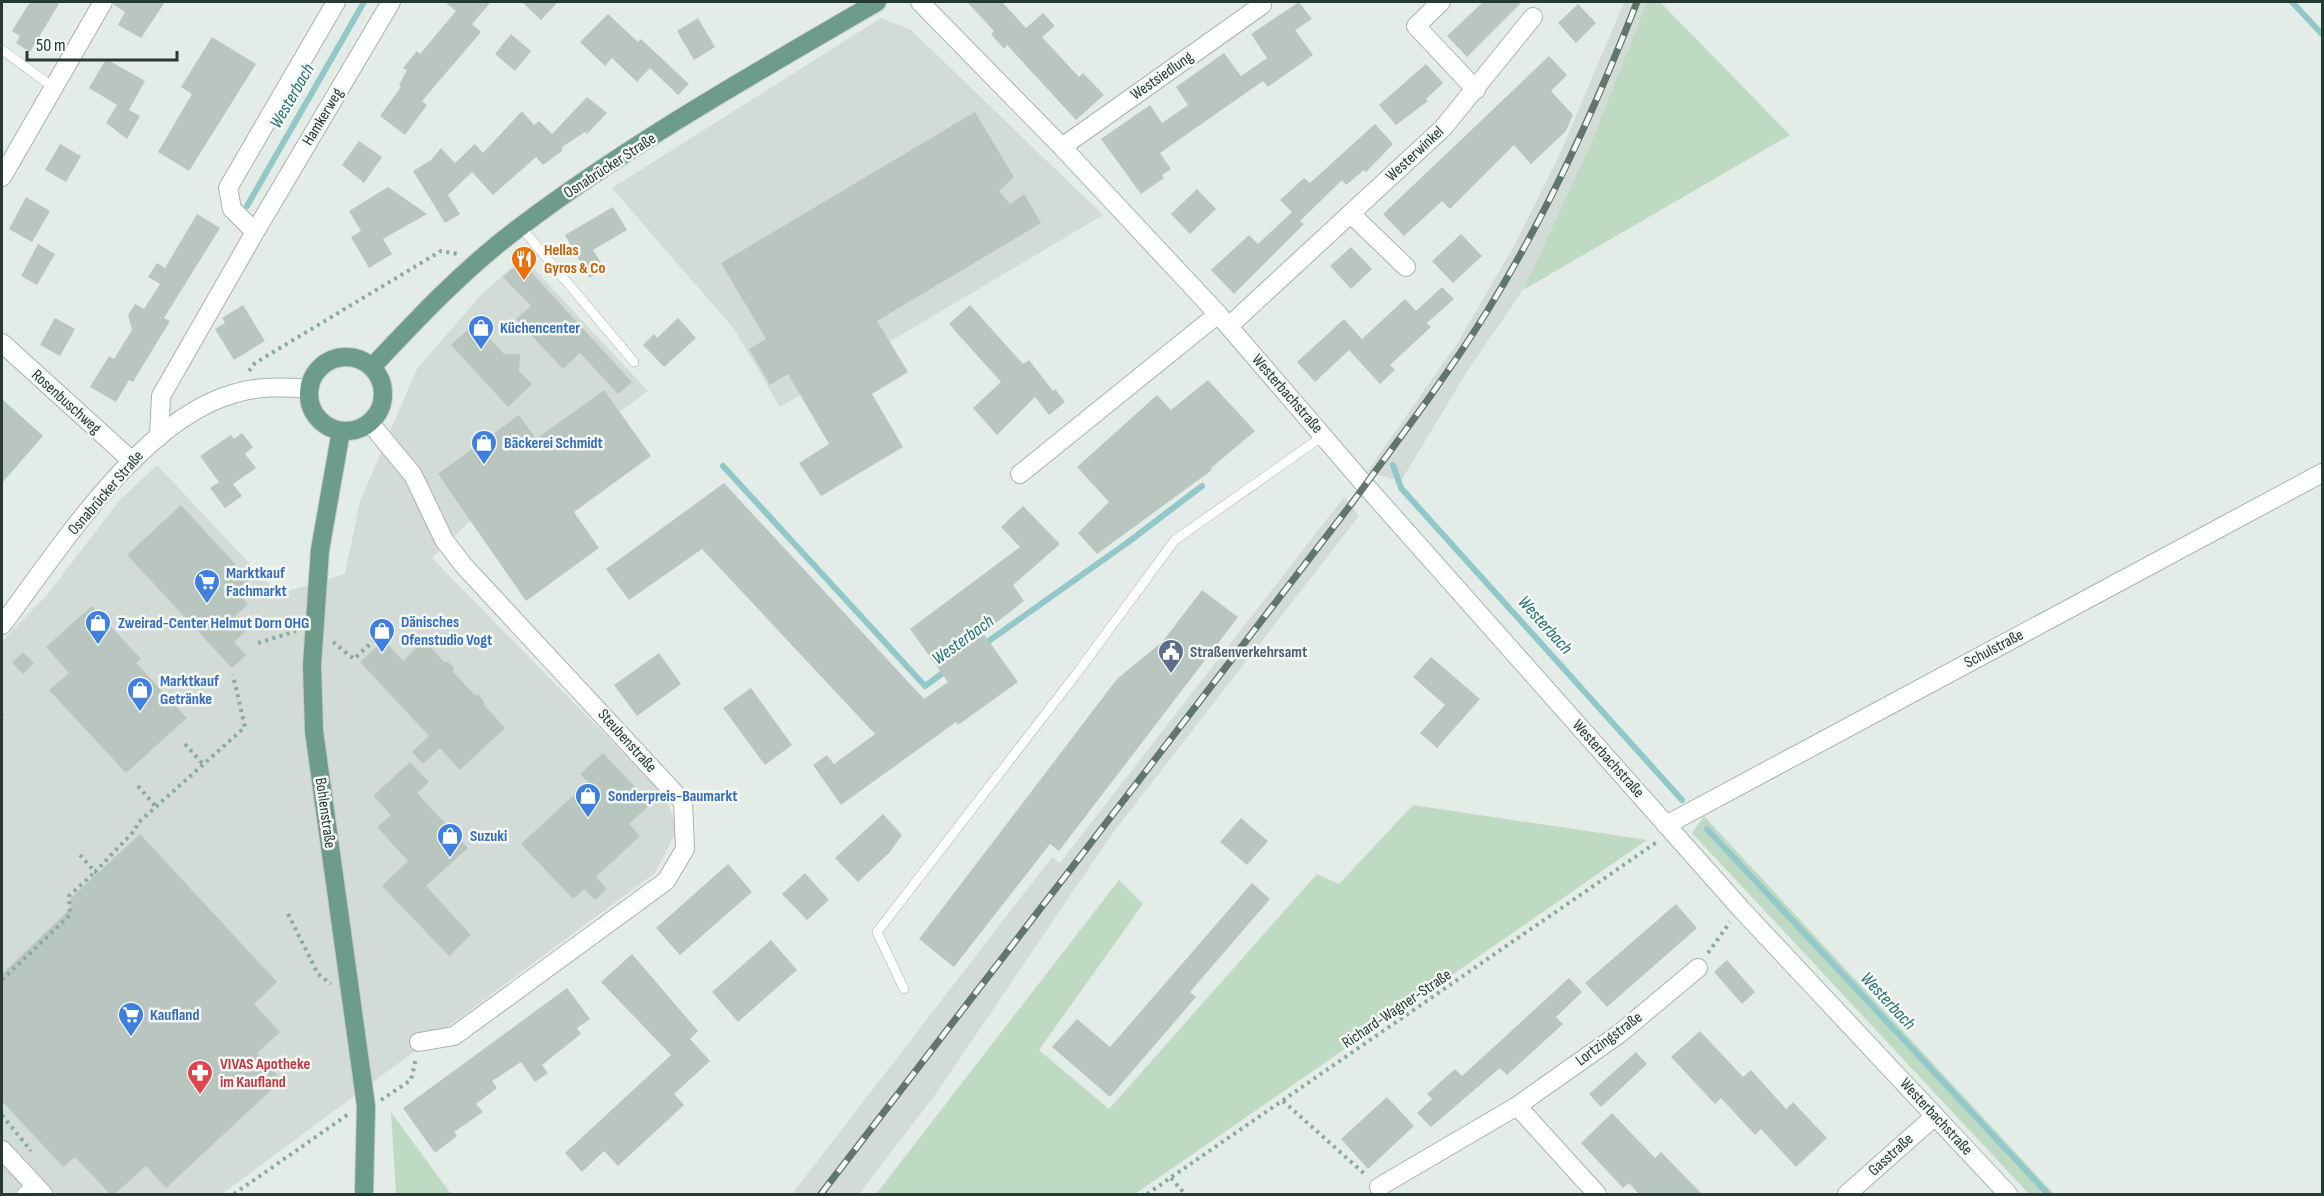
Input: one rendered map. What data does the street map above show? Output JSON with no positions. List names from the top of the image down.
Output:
{
  "streets": {
    "main road": ["Osnabrücker Straße", "Bohlenstraße"],
    "street": [
      "Westsiedlung",
      "Hamkerweg",
      "Westerwinkel",
      "Westerbachstraße",
      "Rosenbuschweg",
      "Schulstraße",
      "Steubenstraße",
      "Lortzingstraße",
      "Gasstraße"
    ],
    "path": ["Richard-Wagner-Straße"]
  },
  "crossings": [
    ["Westsiedlung", "Westerbachstraße"],
    ["Hamkerweg", "Osnabrücker Straße"],
    ["Westerwinkel", "Westerbachstraße"],
    ["Osnabrücker Straße", "Rosenbuschweg"],
    ["Osnabrücker Straße", "Steubenstraße"],
    ["Osnabrücker Straße", "Bohlenstraße"],
    ["Westerbachstraße", "Schulstraße"],
    ["Westerbachstraße", "Richard-Wagner-Straße"],
    ["Westerbachstraße", "Gasstraße"],
    ["Schulstraße", "Richard-Wagner-Straße"],
    ["Steubenstraße", "Bohlenstraße"]
  ],
  "water": ["Westerbach"],
  "places": {
    "restaurant": ["Hellas Gyros & Co"],
    "shop": [
      "Küchencenter",
      "Bäckerei Schmidt",
      "Zweirad-Center Helmut Dorn OHG",
      "Dänisches Ofenstudio Vogt",
      "Marktkauf Getränke",
      "Sonderpreis-Baumarkt",
      "Suzuki"
    ],
    "supermarket": ["Marktkauf Fachmarkt", "Kaufland"],
    "public building": ["Straßenverkehrsamt"],
    "pharmacy": ["VIVAS Apotheke im Kaufland"]
  },
  "scale_bar": "50 m"
}
